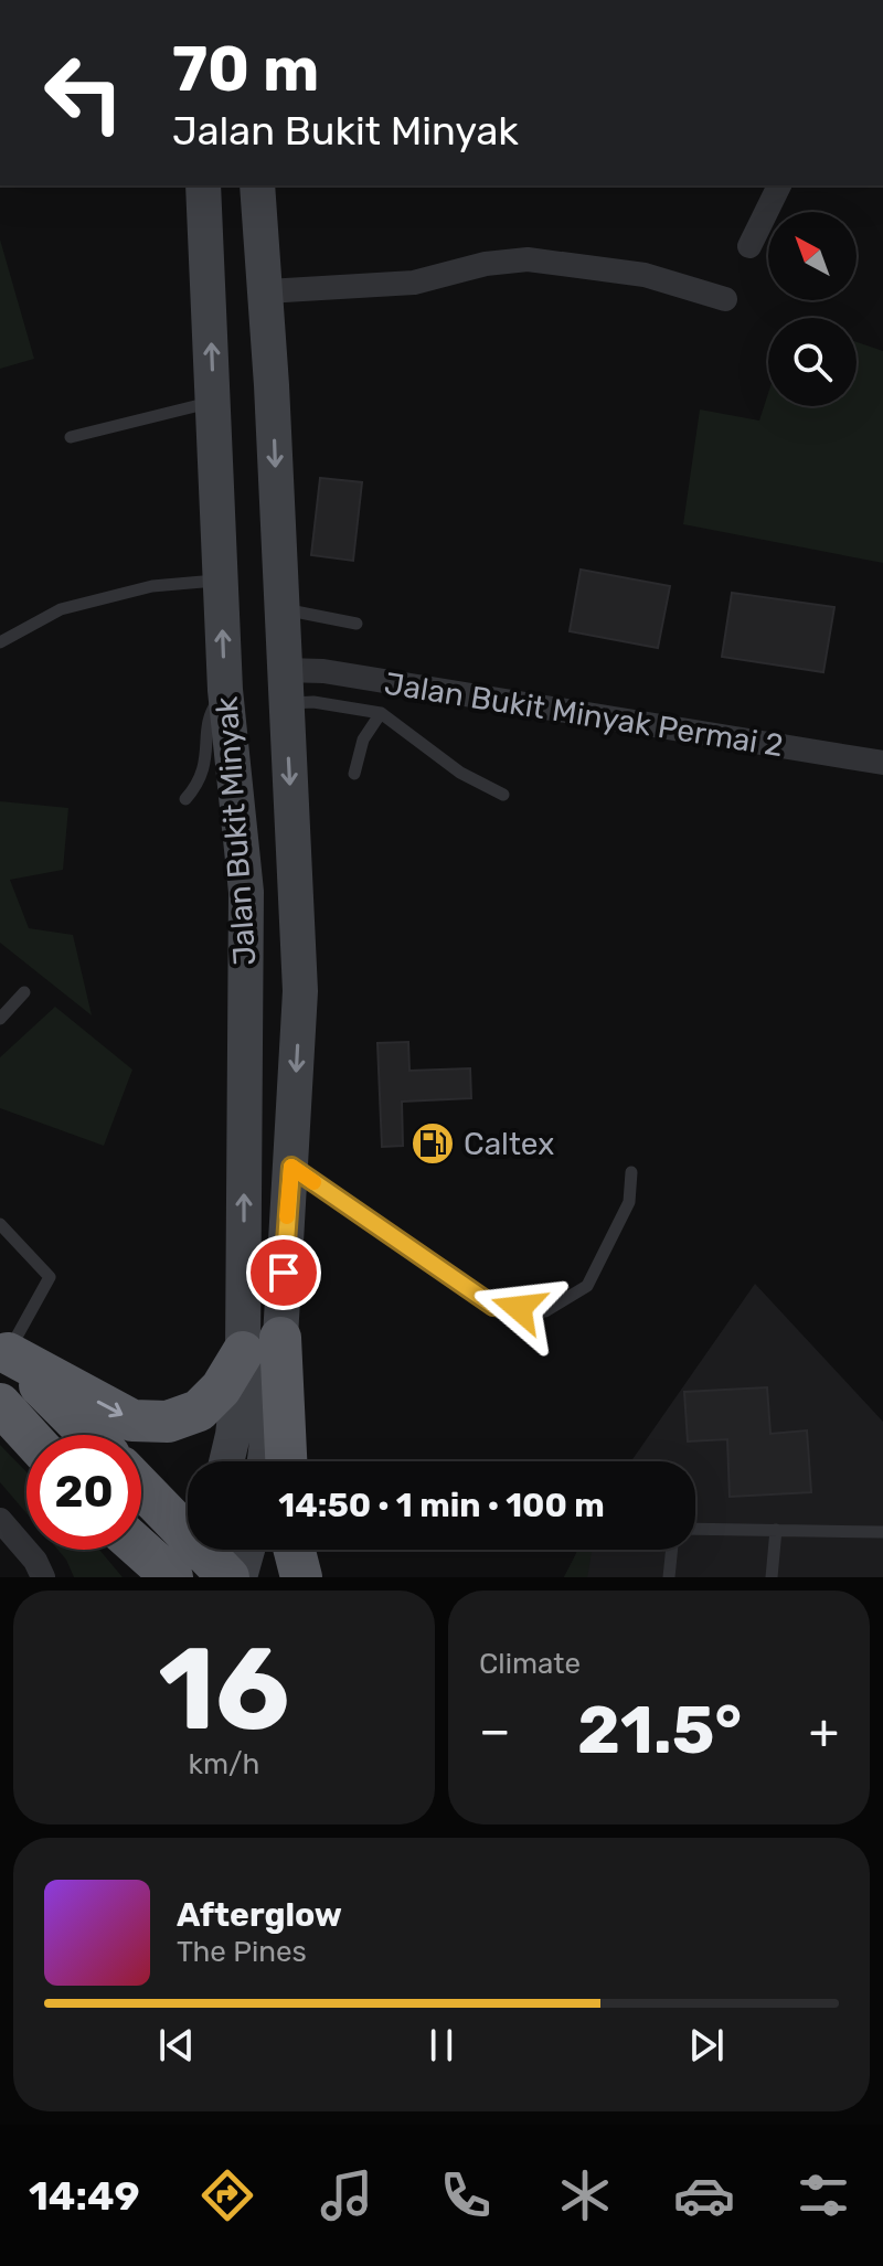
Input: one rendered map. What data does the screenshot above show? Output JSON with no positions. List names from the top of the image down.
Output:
{
  "streets": {
    "main road": ["Jalan Bukit Minyak"],
    "street": ["Jalan Bukit Minyak Permai 2"]
  },
  "crossings": [
    ["Jalan Bukit Minyak Permai 2", "Jalan Bukit Minyak"]
  ],
  "places": {
    "fuel station": ["Caltex"]
  },
  "north": "top left",
  "page": {
    "turn": ["70 m", "Jalan Bukit Minyak"],
    "limit": "20",
    "trip": "14:50 · 1 min · 100 m",
    "tile": [
      ["16", "km/h"],
      "Climate"
    ],
    "heat": ["−", "21.5°", "+"],
    "song": ["Afterglow", "The Pines"],
    "tabs": "14:49"
  }
}
